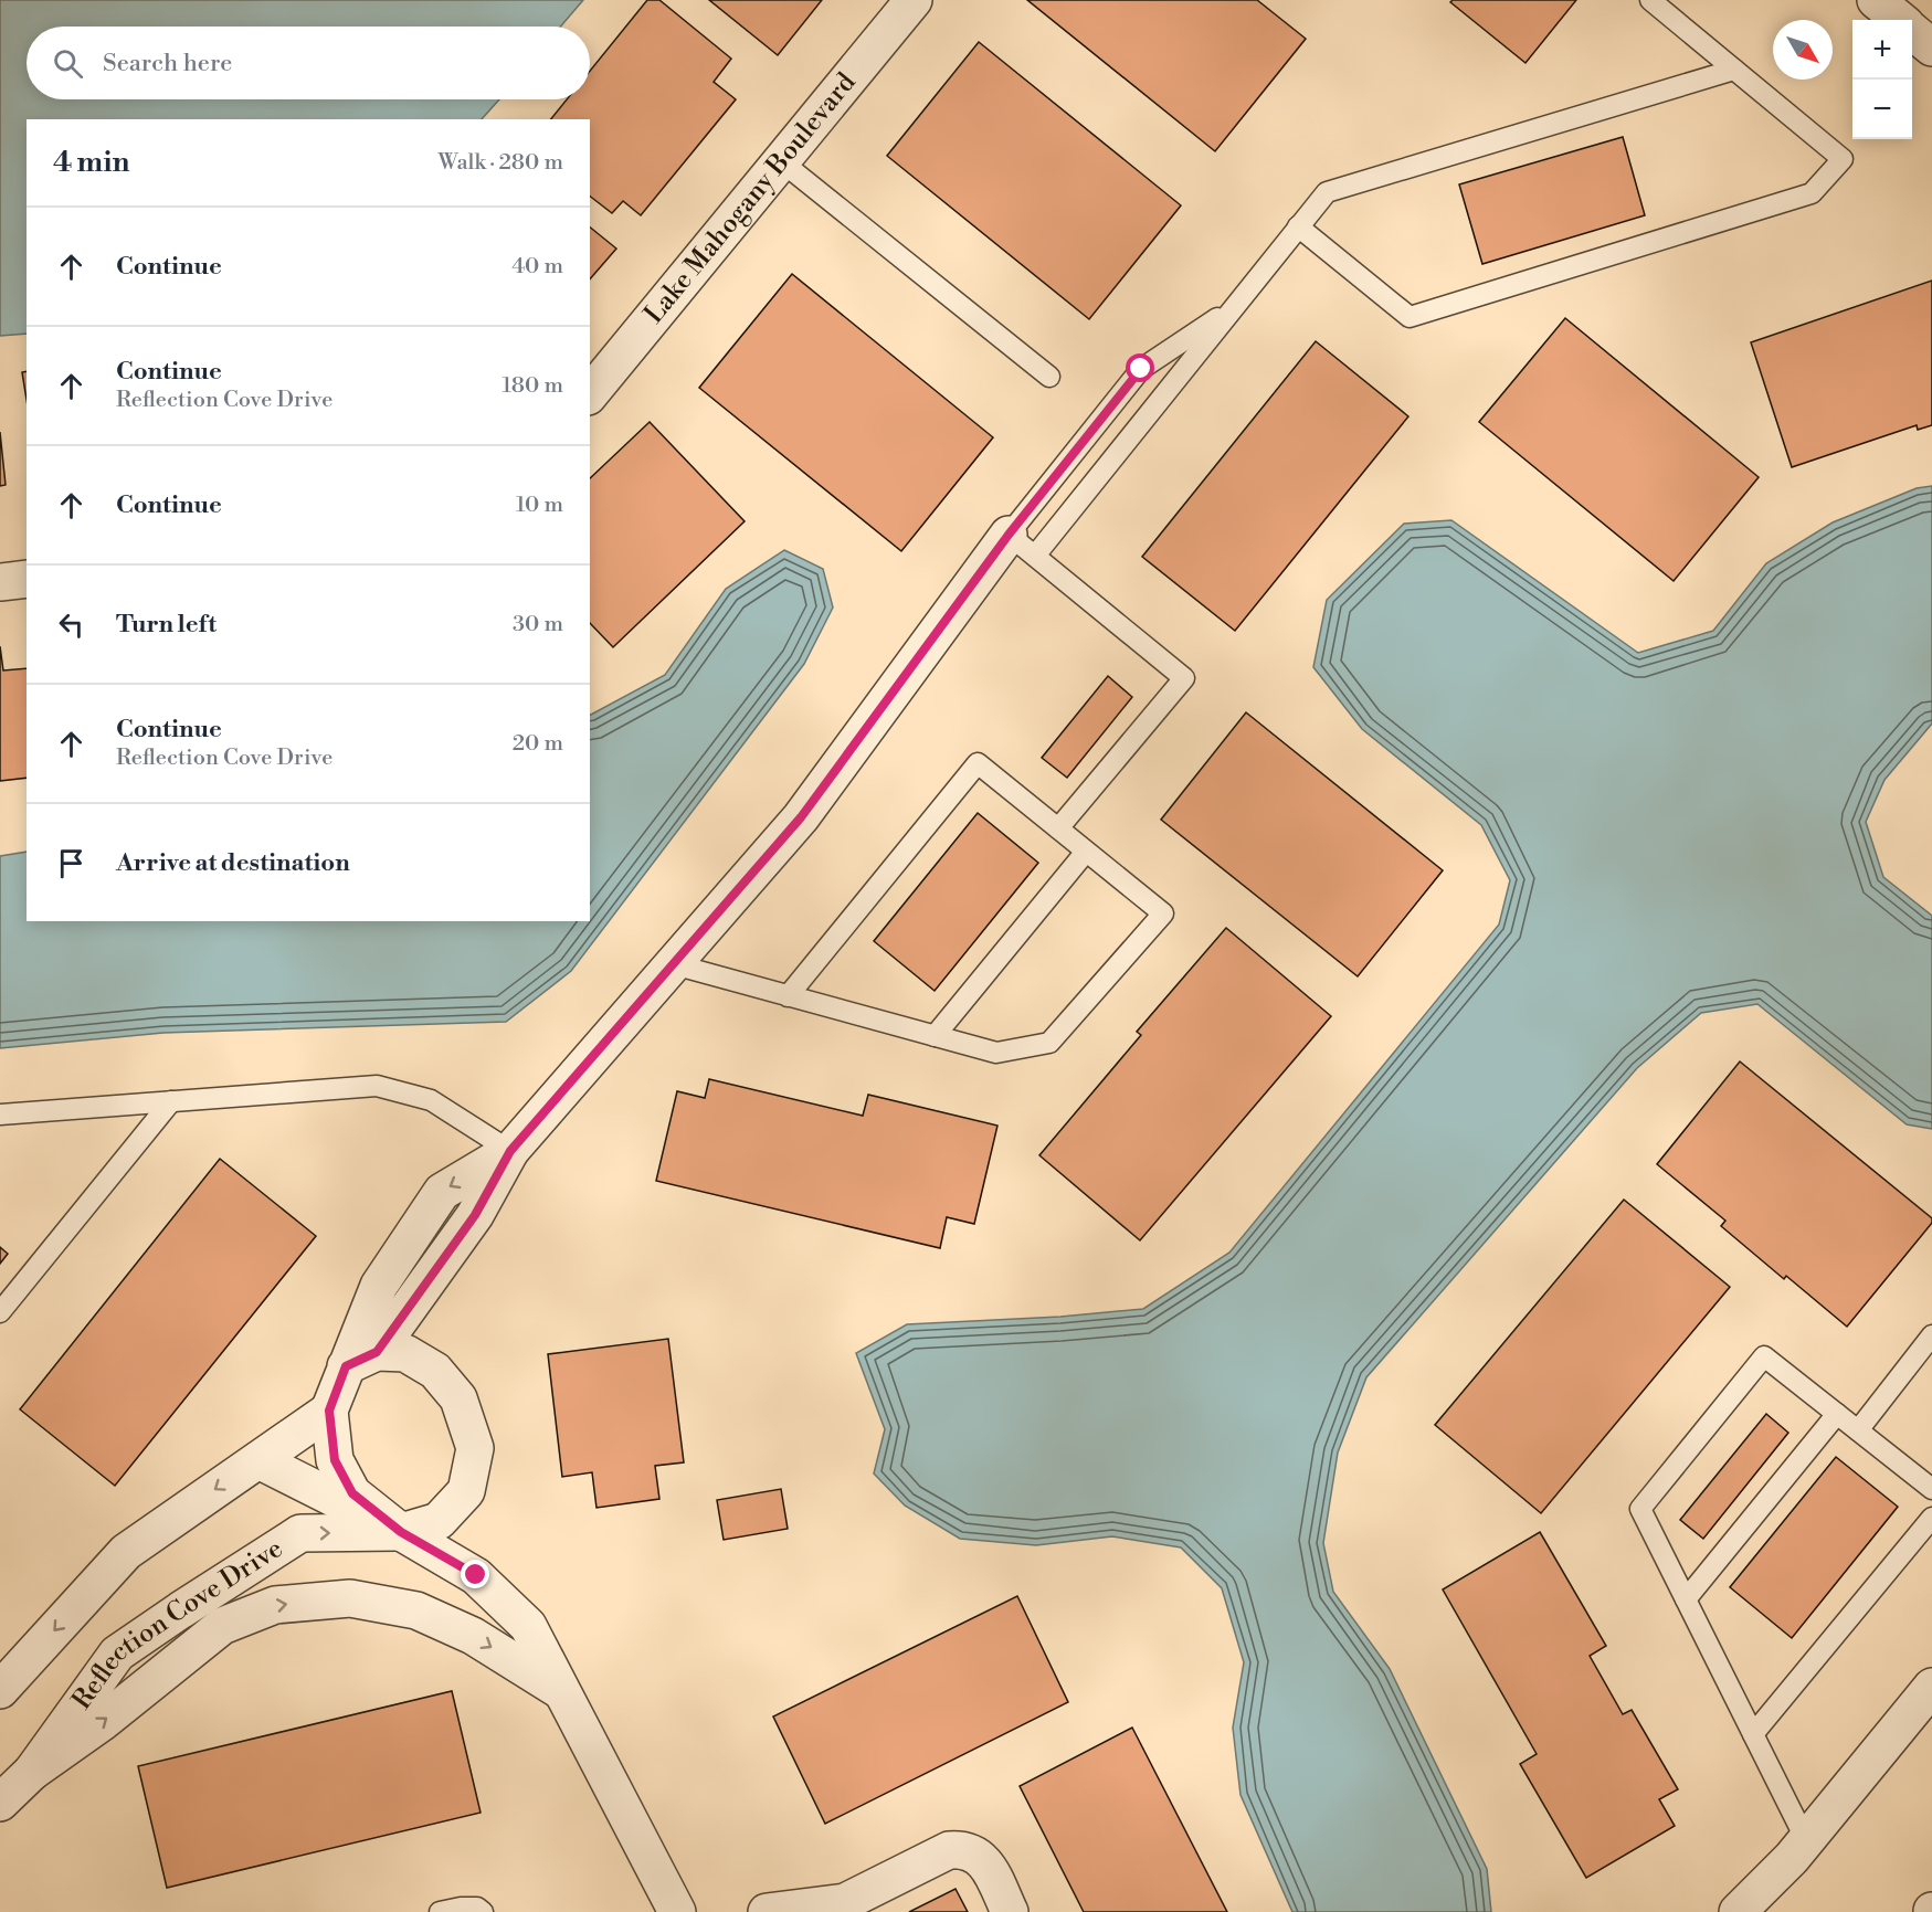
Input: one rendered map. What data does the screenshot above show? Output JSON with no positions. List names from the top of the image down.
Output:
{
  "streets": {
    "street": ["Lake Mahogany Boulevard", "Reflection Cove Drive"]
  },
  "north": "bottom right",
  "page": {
    "map_buttons": ["+", "−"],
    "search": "Search here",
    "heading": ["4 min", "Walk · 280 m"],
    "list": [
      ["Continue", "40 m"],
      ["Continue", "Reflection Cove Drive", "180 m"],
      ["Continue", "10 m"],
      ["Turn left", "30 m"],
      ["Continue", "Reflection Cove Drive", "20 m"],
      "Arrive at destination"
    ]
  }
}
